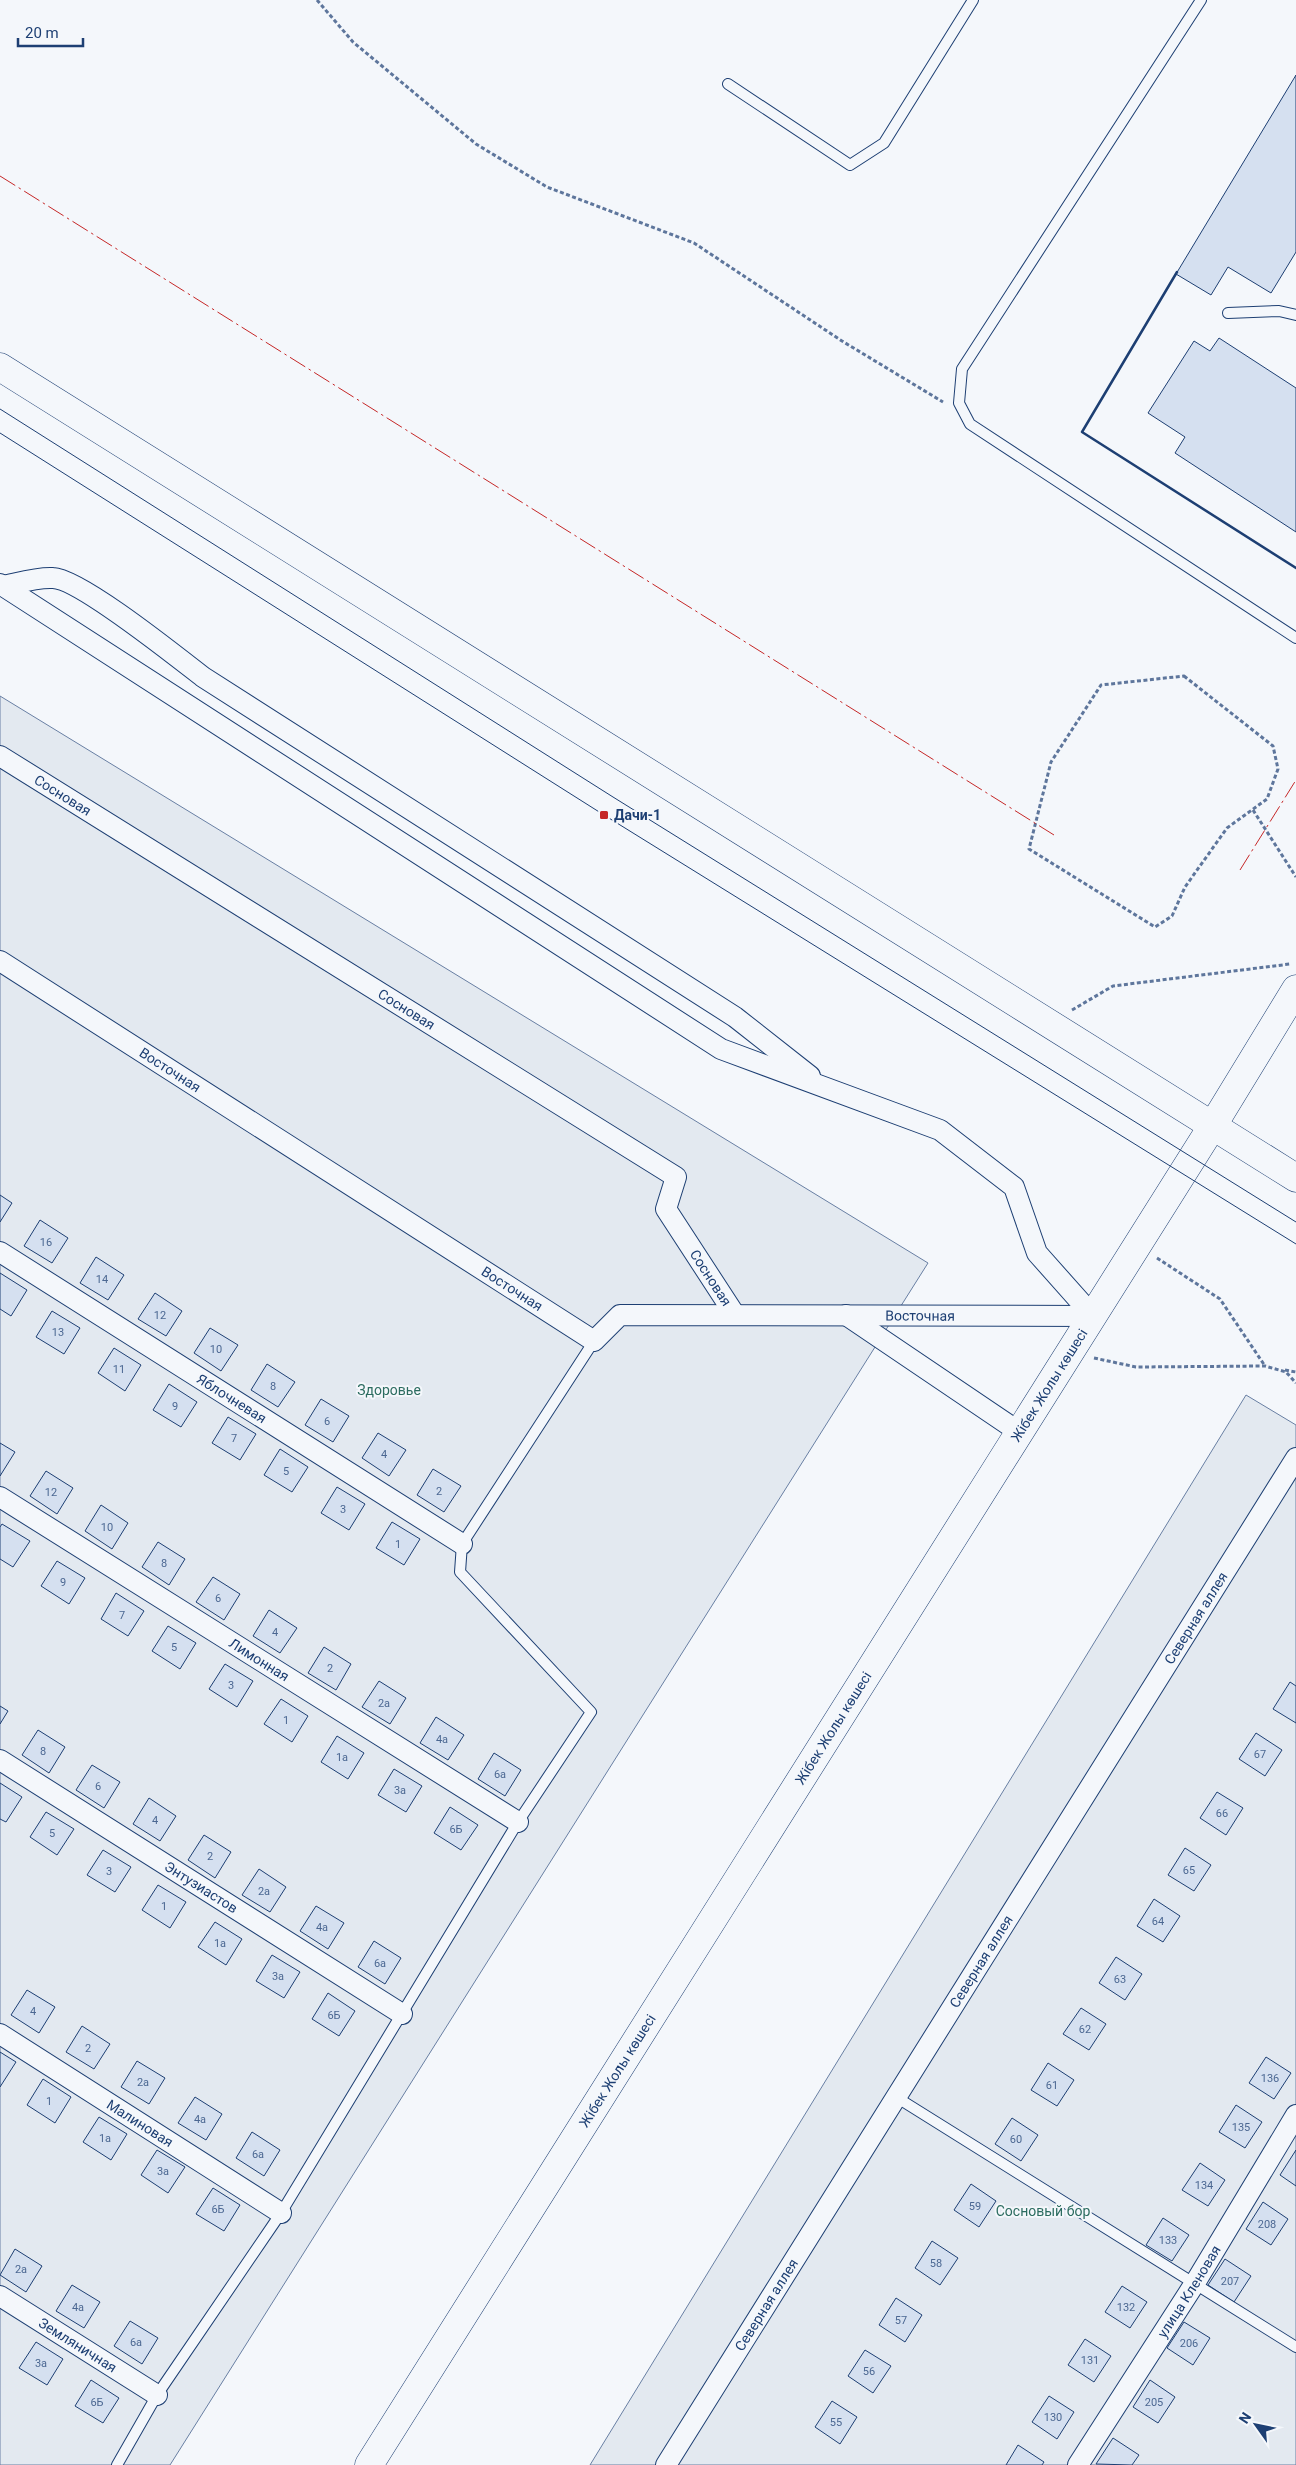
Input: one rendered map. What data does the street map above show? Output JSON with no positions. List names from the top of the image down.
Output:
{
  "streets": {
    "main road": ["Жібек Жолы көшесі"],
    "street": [
      "Сосновая",
      "Восточная",
      "Яблочневая",
      "Северная аллея",
      "Лимонная",
      "Энтузиастов",
      "Малиновая",
      "улица Кленовая",
      "Земляничная"
    ]
  },
  "crossings": [
    ["Сосновая", "Восточная"],
    ["Восточная", "Жібек Жолы көшесі"]
  ],
  "parks": ["Здоровье", "Сосновый бор"],
  "places": {
    "transit": ["Дачи-1"]
  },
  "house_numbers": [
    "16",
    "14",
    "12",
    "13",
    "10",
    "11",
    "8",
    "9",
    "6",
    "7",
    "4",
    "5",
    "2",
    "12",
    "3",
    "10",
    "1",
    "8",
    "9",
    "6",
    "7",
    "4",
    "5",
    "2",
    "3",
    "2а",
    "1",
    "4а",
    "8",
    "67",
    "1а",
    "6а",
    "6",
    "3а",
    "66",
    "4",
    "6Б",
    "5",
    "2",
    "65",
    "3",
    "2а",
    "1",
    "64",
    "4а",
    "1а",
    "6а",
    "3а",
    "63",
    "4",
    "6Б",
    "62",
    "2",
    "136",
    "2а",
    "61",
    "1",
    "4а",
    "135",
    "1а",
    "60",
    "6а",
    "3а",
    "134",
    "59",
    "6Б",
    "208",
    "133",
    "58",
    "2а",
    "207",
    "4а",
    "132",
    "57",
    "6а",
    "206",
    "131",
    "3а",
    "56",
    "6Б",
    "205",
    "130",
    "55"
  ],
  "scale_bar": "20 m",
  "north": "top left"
}
